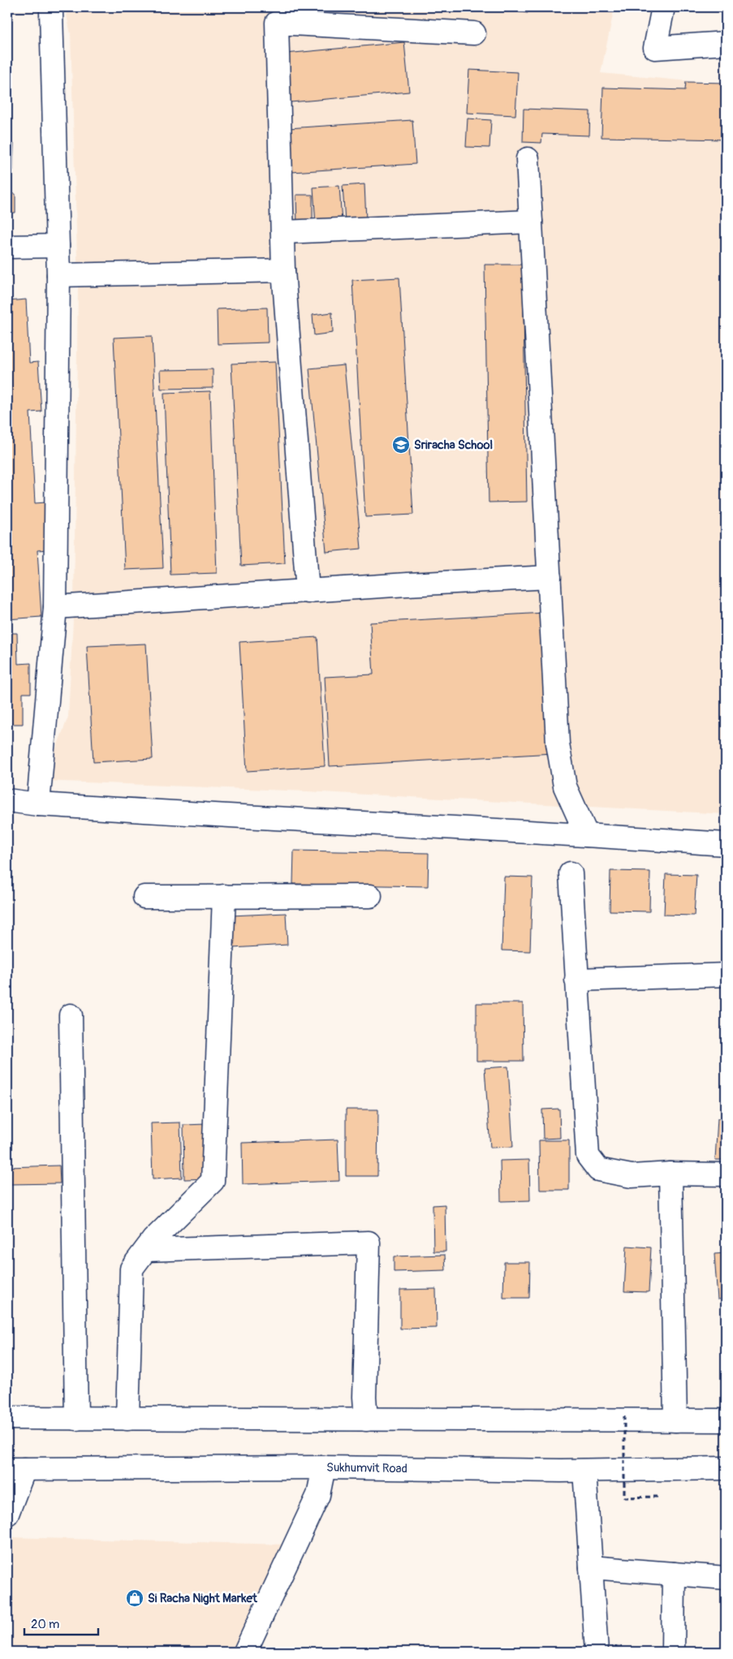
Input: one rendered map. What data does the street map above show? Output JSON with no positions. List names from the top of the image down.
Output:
{
  "streets": {
    "main road": ["Sukhumvit Road"]
  },
  "places": {
    "school or university": ["Sriracha School"],
    "shop": ["Si Racha Night Market"]
  },
  "scale_bar": "20 m"
}
